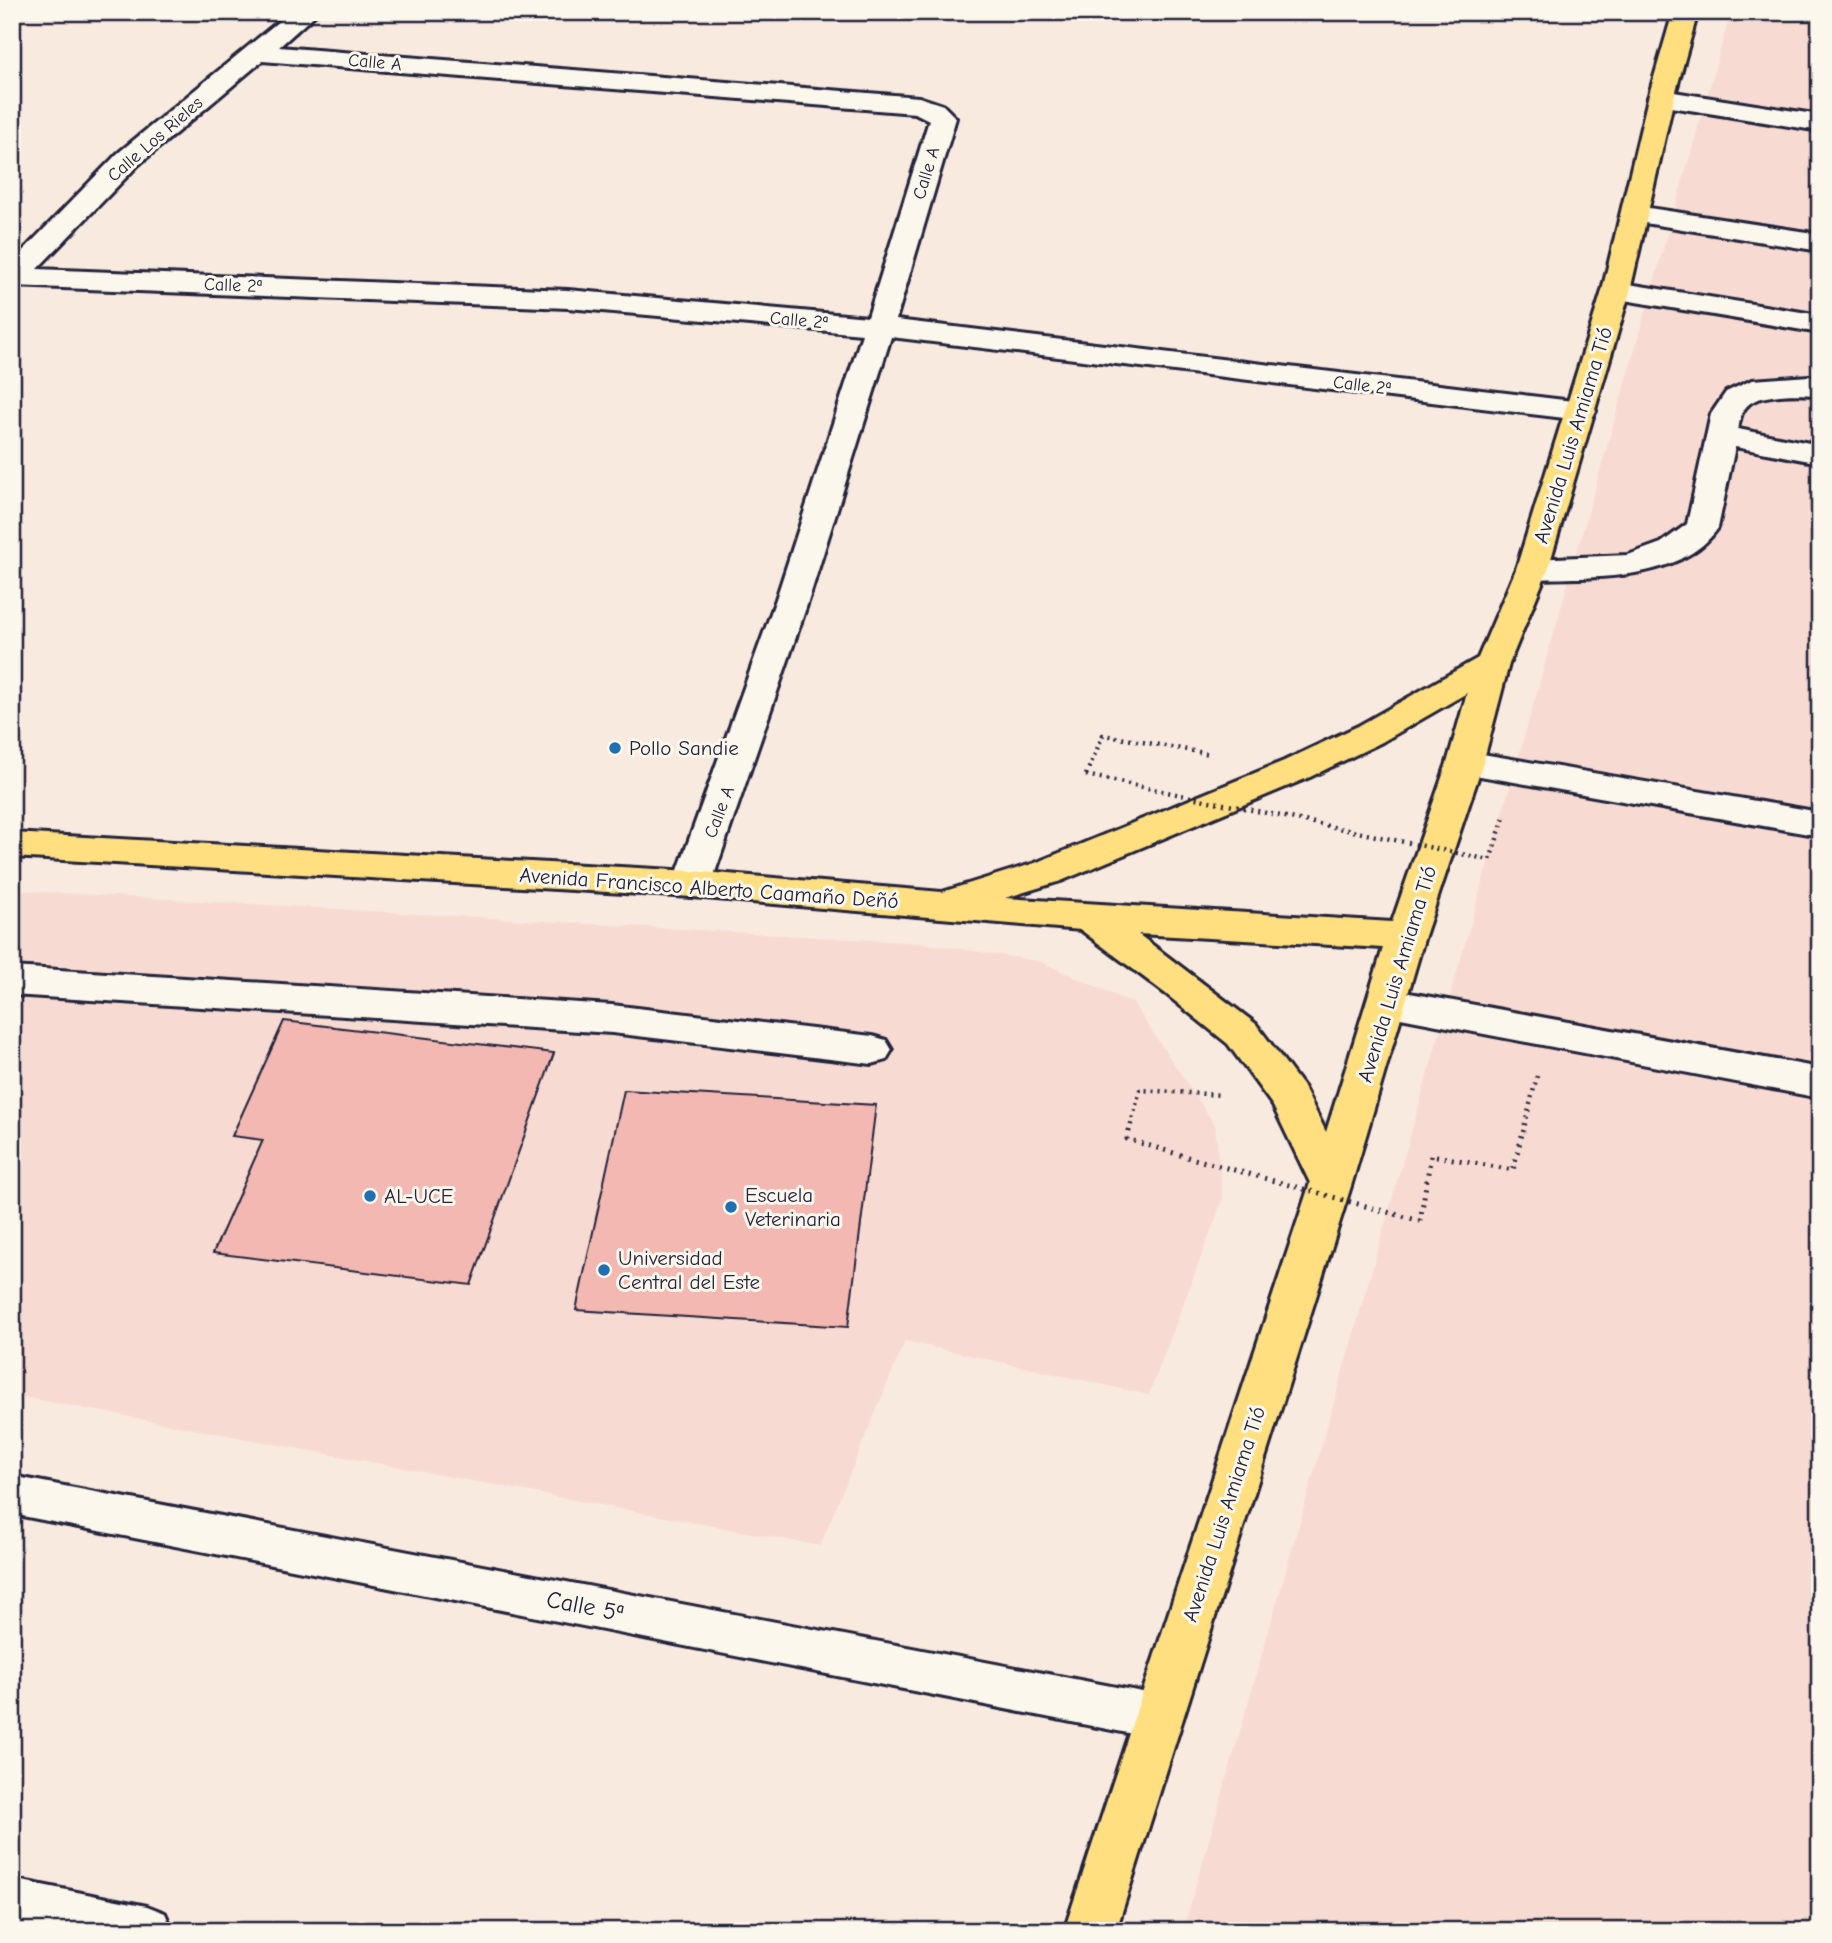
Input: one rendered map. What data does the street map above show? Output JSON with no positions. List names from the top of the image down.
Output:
{
  "streets": {
    "main road": ["Avenida Luis Amiama Tió", "Avenida Francisco Alberto Caamaño Deñó"],
    "street": [
      "Calle A",
      "Calle Los Rieles",
      "Calle 2ª",
      "Calle 5ª"
    ]
  },
  "crossings": [
    ["Calle A", "Calle Los Rieles"],
    ["Calle A", "Calle 2ª"],
    ["Calle A", "Avenida Francisco Alberto Caamaño Deñó"],
    ["Calle Los Rieles", "Calle 2ª"],
    ["Calle 2ª", "Avenida Luis Amiama Tió"],
    ["Avenida Luis Amiama Tió", "Avenida Francisco Alberto Caamaño Deñó"],
    ["Avenida Luis Amiama Tió", "Calle 5ª"]
  ],
  "places": [
    "Pollo Sandie",
    "AL-UCE",
    "Escuela Veterinaria",
    "Universidad Central del Este"
  ]
}
